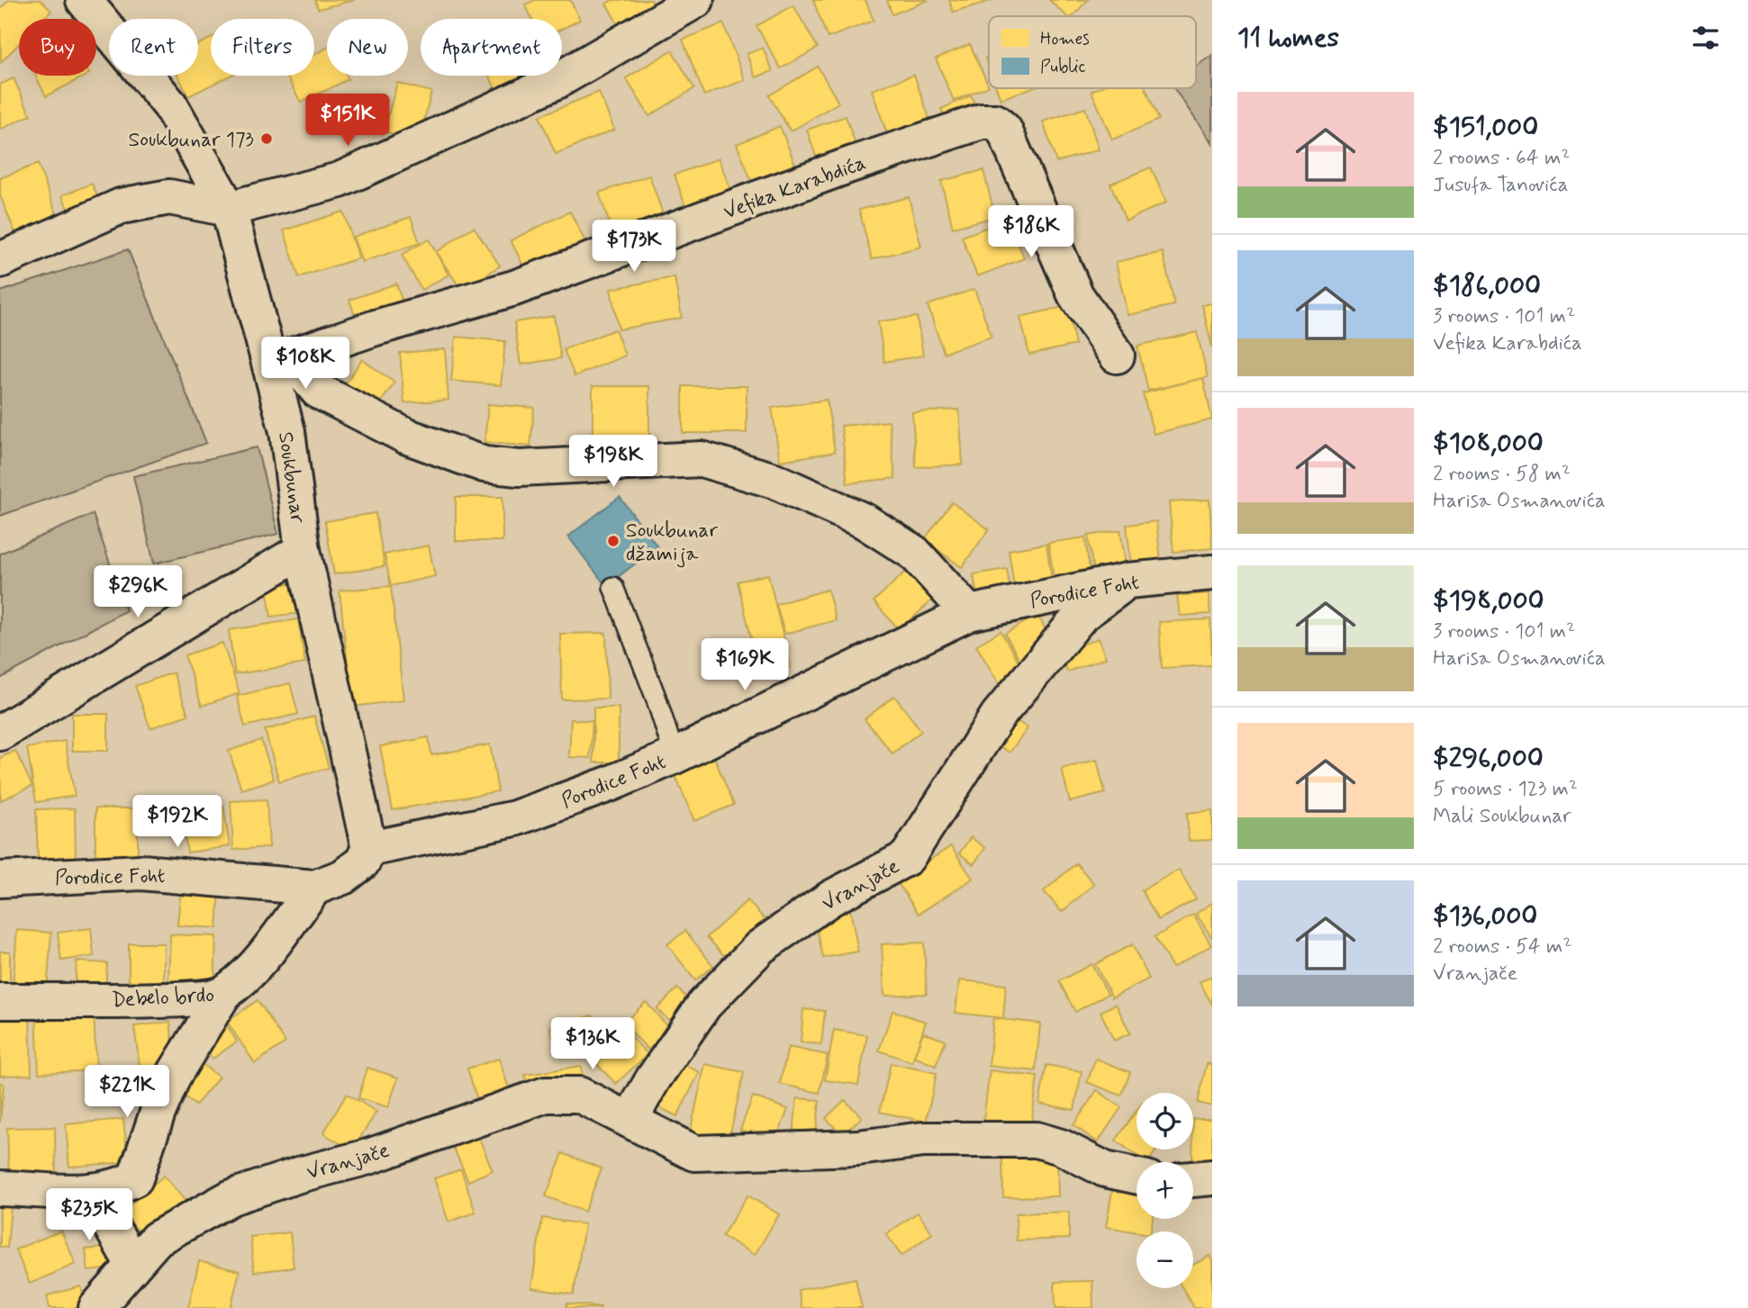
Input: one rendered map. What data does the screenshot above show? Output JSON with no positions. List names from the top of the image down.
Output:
{
  "streets": {
    "street": [
      "Vefika Karabdića",
      "Soukbunar",
      "Porodice Foht",
      "Vranjače",
      "Debelo brdo"
    ]
  },
  "crossings": [
    ["Vefika Karabdića", "Soukbunar"],
    ["Soukbunar", "Porodice Foht"],
    ["Porodice Foht", "Vranjače"],
    ["Porodice Foht", "Debelo brdo"]
  ],
  "places": ["Soukbunar 173", "Soukbunar džamija"],
  "legend": ["Homes", "Public"],
  "page": {
    "heading": "11 homes",
    "chip": [
      "Buy",
      "Rent",
      "Filters",
      "New",
      "Apartment"
    ],
    "list": [
      {
        "name": "$151,000",
        "note": "2 rooms · 64 m² · Jusufa Tanovića"
      },
      {
        "name": "$186,000",
        "note": "3 rooms · 101 m² · Vefika Karabdića"
      },
      {
        "name": "$108,000",
        "note": "2 rooms · 58 m² · Harisa Osmanovića"
      },
      {
        "name": "$198,000",
        "note": "3 rooms · 101 m² · Harisa Osmanovića"
      },
      {
        "name": "$296,000",
        "note": "5 rooms · 123 m² · Mali Soukbunar"
      },
      {
        "name": "$136,000",
        "note": "2 rooms · 54 m² · Vranjače"
      }
    ],
    "price": [
      "$151K",
      "$186K",
      "$173K",
      "$108K",
      "$198K",
      "$296K",
      "$169K",
      "$192K",
      "$136K",
      "$221K",
      "$235K"
    ],
    "map_buttons": ["+", "−"]
  }
}
